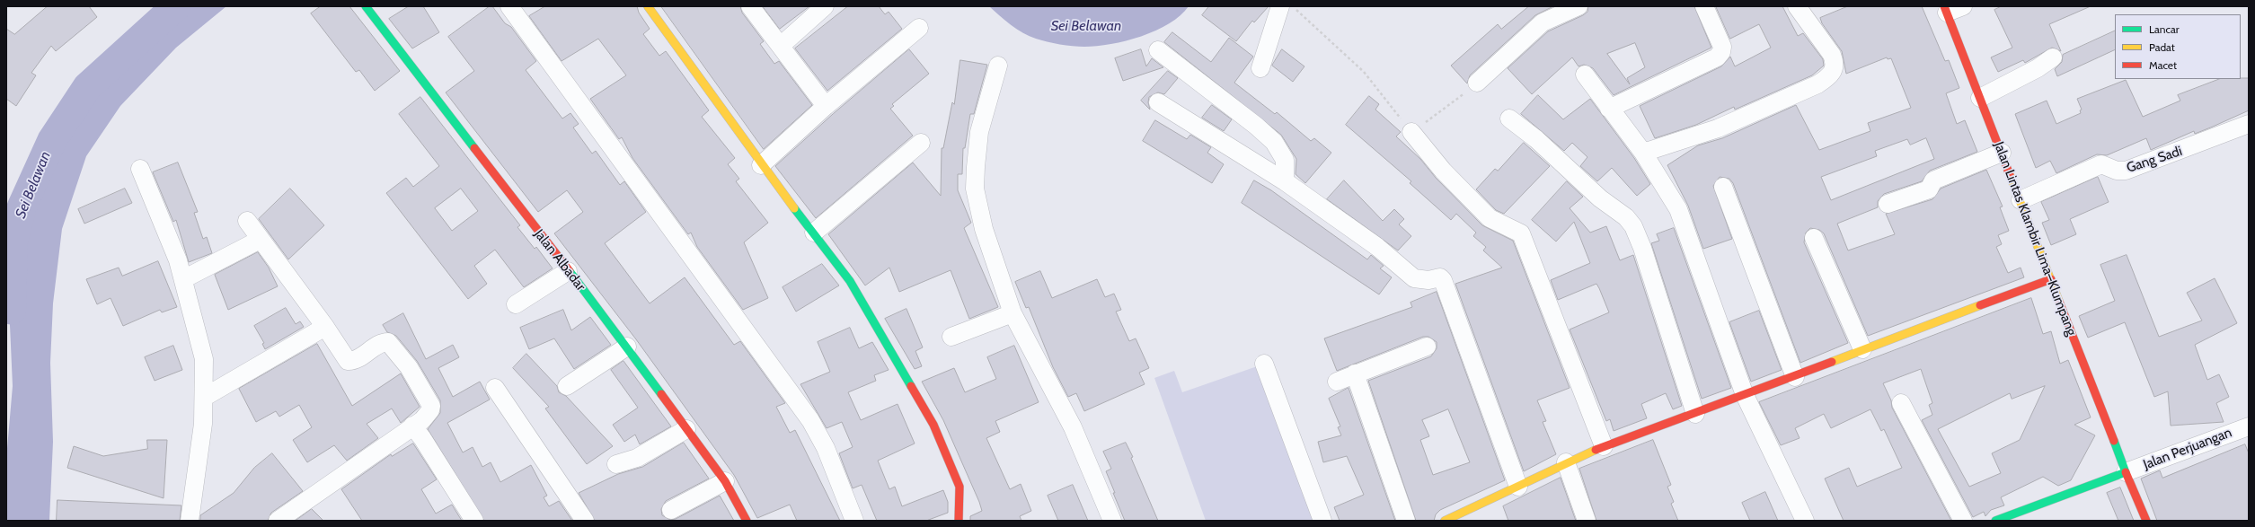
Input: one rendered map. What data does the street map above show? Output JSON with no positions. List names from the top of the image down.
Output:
{
  "streets": {
    "street": [
      "Gang Sadi",
      "Jalan Lintas Klambir Lima–Klumpang",
      "Jalan Albadar",
      "Jalan Perjuangan"
    ]
  },
  "crossings": [
    ["Gang Sadi", "Jalan Lintas Klambir Lima–Klumpang"],
    ["Jalan Lintas Klambir Lima–Klumpang", "Jalan Perjuangan"]
  ],
  "water": ["Sei Belawan"],
  "legend": ["Lancar", "Padat", "Macet"]
}
